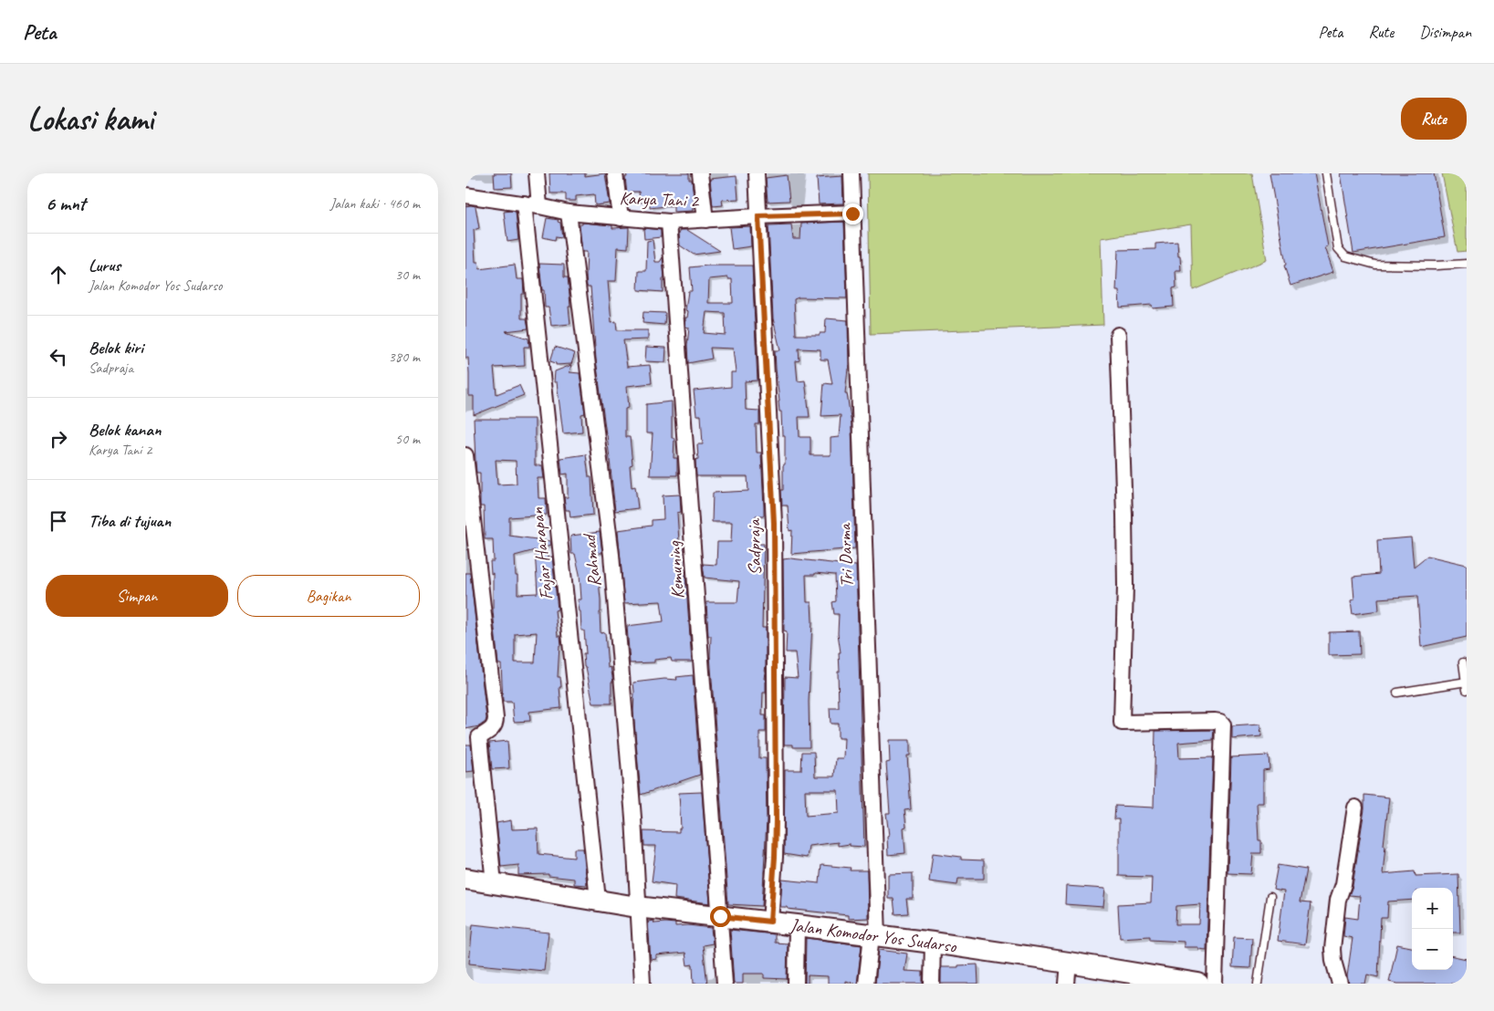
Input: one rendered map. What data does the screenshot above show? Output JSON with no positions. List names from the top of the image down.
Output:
{
  "streets": {
    "street": [
      "Karya Tani 2",
      "Sadpraja",
      "Fajar Harapan",
      "Tri Darma",
      "Rahmad",
      "Kemuning",
      "Jalan Komodor Yos Sudarso"
    ]
  },
  "crossings": [
    ["Karya Tani 2", "Sadpraja"],
    ["Karya Tani 2", "Fajar Harapan"],
    ["Karya Tani 2", "Tri Darma"],
    ["Karya Tani 2", "Rahmad"],
    ["Karya Tani 2", "Kemuning"],
    ["Sadpraja", "Jalan Komodor Yos Sudarso"],
    ["Fajar Harapan", "Jalan Komodor Yos Sudarso"],
    ["Tri Darma", "Jalan Komodor Yos Sudarso"],
    ["Rahmad", "Jalan Komodor Yos Sudarso"],
    ["Kemuning", "Jalan Komodor Yos Sudarso"]
  ],
  "page": {
    "header": "Peta",
    "nav": ["Peta", "Rute", "Disimpan"],
    "buttons": [
      "Rute",
      ["Simpan", "Bagikan"]
    ],
    "title": "Lokasi kami",
    "heading": ["6 mnt", "Jalan kaki · 460 m"],
    "list": [
      ["Lurus", "Jalan Komodor Yos Sudarso", "30 m"],
      ["Belok kiri", "Sadpraja", "380 m"],
      ["Belok kanan", "Karya Tani 2", "50 m"],
      "Tiba di tujuan"
    ],
    "map_buttons": ["+", "−"]
  }
}
